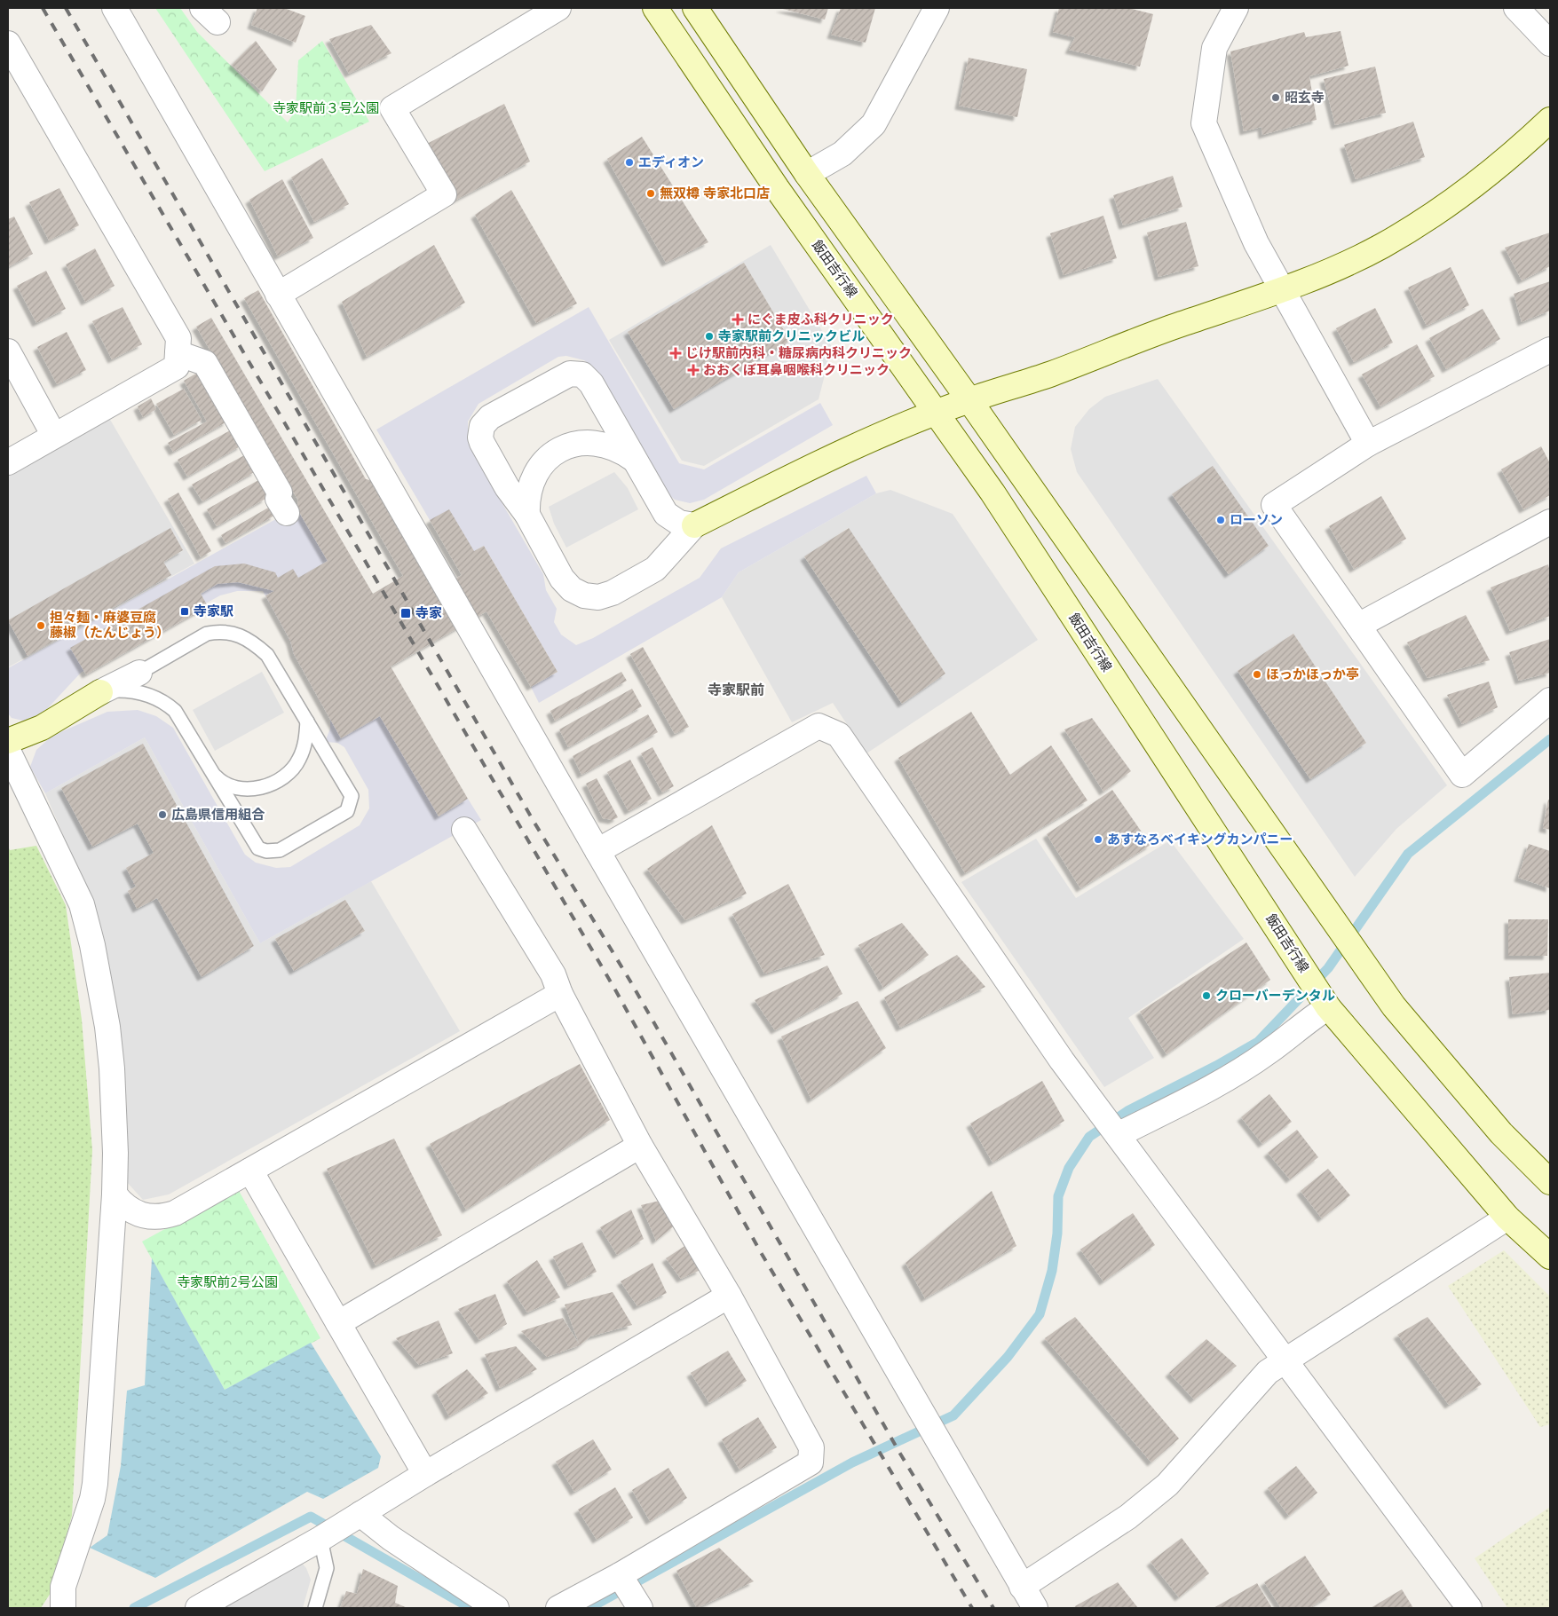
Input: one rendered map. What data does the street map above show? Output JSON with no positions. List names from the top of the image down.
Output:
{
  "streets": {
    "main road": ["飯田吉行線"]
  },
  "districts": ["寺家駅前"],
  "parks": ["寺家駅前３号公園", "寺家駅前2号公園"],
  "places": {
    "other": [
      "昭玄寺",
      "エディオン",
      "無双樽 寺家北口店",
      "寺家駅前クリニックビル",
      "ローソン",
      "担々麺・麻婆豆腐 藤椒（たんじょう）",
      "ほっかほっか亭",
      "広島県信用組合",
      "あすなろベイキングカンパニー",
      "クローバーデンタル"
    ],
    "health": ["にぐま皮ふ科クリニック", "じけ駅前内科・糖尿病内科クリニック", "おおくぼ耳鼻咽喉科クリニック"],
    "transit": ["寺家駅", "寺家"]
  }
}
